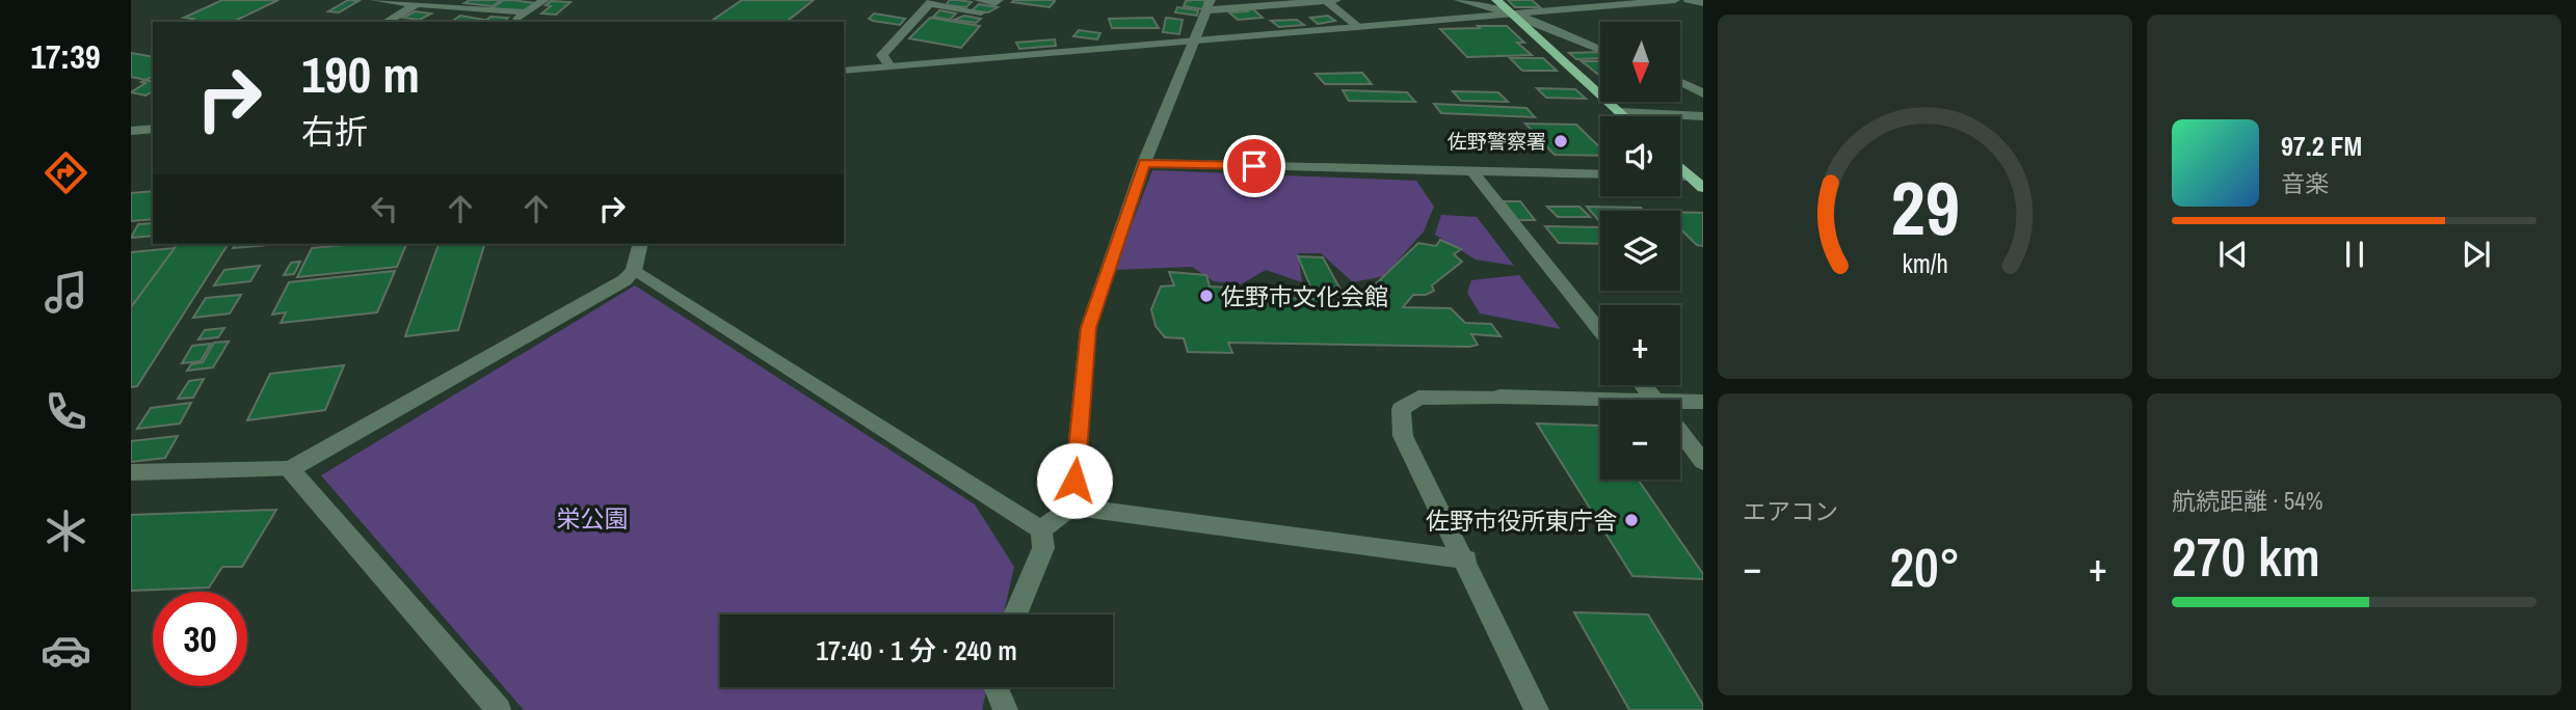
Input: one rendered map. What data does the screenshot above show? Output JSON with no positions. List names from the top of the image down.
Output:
{
  "parks": ["栄公園"],
  "places": ["佐野警察署", "佐野市文化会館", "佐野市役所東庁舎"],
  "north": "bottom",
  "page": {
    "tabs": "17:39",
    "map_buttons": ["+", "−"],
    "turn": ["190 m", "右折"],
    "song": ["97.2 FM", "音楽"],
    "tile": [
      "エアコン",
      ["航続距離 · 54%", "270 km"]
    ],
    "heat": ["−", "20°", "+"],
    "limit": "30",
    "trip": "17:40 · 1 分 · 240 m",
    "gauge": ["29", "km/h"]
  }
}
